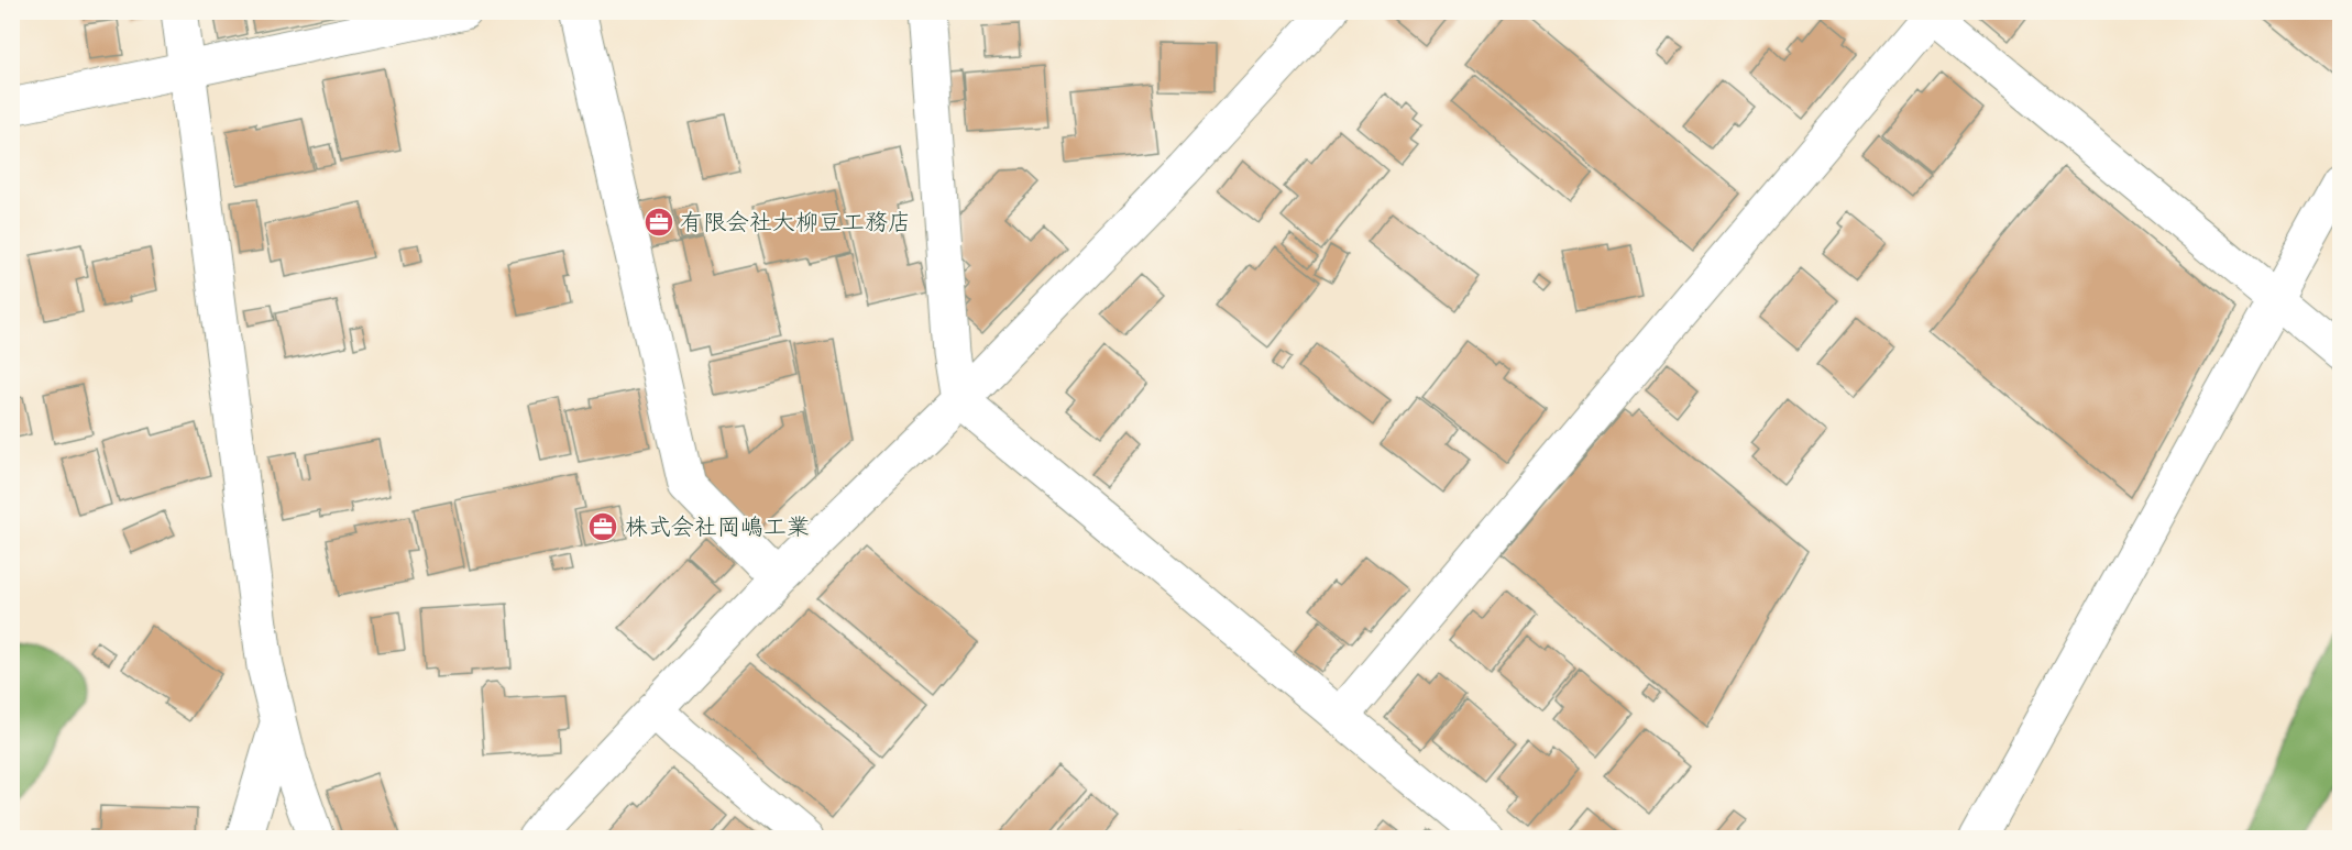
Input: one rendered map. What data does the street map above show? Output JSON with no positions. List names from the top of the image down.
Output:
{
  "places": {
    "office": ["有限会社大柳豆工務店", "株式会社岡嶋工業"]
  }
}
